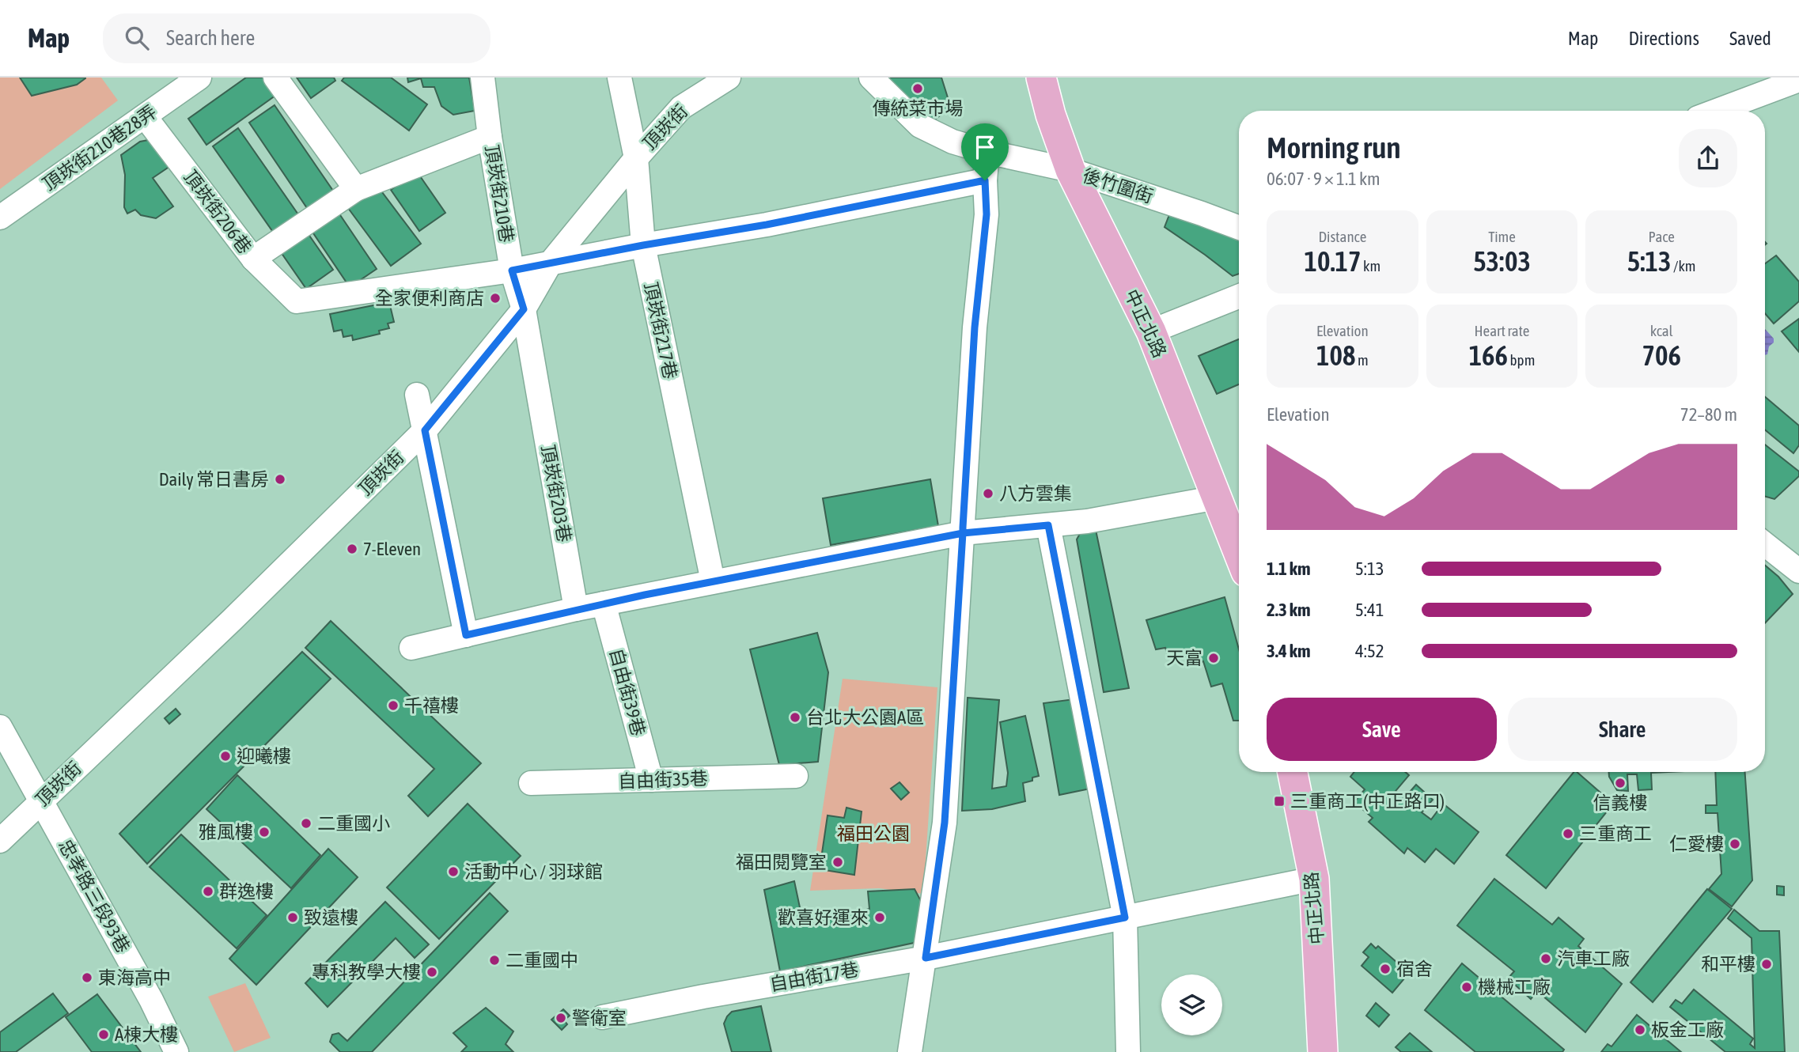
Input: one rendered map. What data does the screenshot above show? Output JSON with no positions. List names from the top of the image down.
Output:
{
  "streets": {
    "main road": ["中正北路"],
    "street": [
      "頂崁街",
      "頂崁街210巷28弄",
      "後竹圍街",
      "頂崁街210巷",
      "頂崁街206巷",
      "頂崁街217巷",
      "頂崁街203巷",
      "自由街39巷",
      "自由街35巷",
      "忠孝路三段93巷",
      "自由街17巷"
    ]
  },
  "crossings": [
    ["頂崁街", "頂崁街210巷"],
    ["頂崁街", "頂崁街217巷"],
    ["頂崁街", "頂崁街203巷"],
    ["頂崁街", "忠孝路三段93巷"],
    ["頂崁街210巷28弄", "頂崁街206巷"],
    ["後竹圍街", "中正北路"],
    ["頂崁街210巷", "頂崁街206巷"],
    ["頂崁街210巷", "頂崁街203巷"],
    ["中正北路", "自由街17巷"],
    ["自由街39巷", "自由街35巷"]
  ],
  "parks": ["福田公園"],
  "places": {
    "other": [
      "傳統菜市場",
      "全家便利商店",
      "Daily 常日書房",
      "八方雲集",
      "7-Eleven",
      "天富",
      "千禧樓",
      "台北大公園A區",
      "迎曦樓",
      "信義樓",
      "二重國小",
      "雅風樓",
      "三重商工",
      "仁愛樓",
      "福田閱覽室",
      "活動中心 / 羽球館",
      "群逸樓",
      "致遠樓",
      "歡喜好運來",
      "汽車工廠",
      "二重國中",
      "和平樓",
      "宿舍",
      "專科教學大樓",
      "東海高中",
      "機械工廠",
      "警衛室",
      "板金工廠",
      "A棟大樓"
    ],
    "transit": ["三重商工(中正路口)"]
  },
  "page": {
    "header": "Map",
    "search": "Search here",
    "nav": ["Map", "Directions", "Saved"],
    "heading": ["Morning run", "06:07 · 9 × 1.1 km"],
    "stats": [
      ["Distance", "10.17 km"],
      ["Time", "53:03"],
      ["Pace", "5:13 /km"],
      ["Elevation", "108 m"],
      ["Heart rate", "166 bpm"],
      ["kcal", "706"]
    ],
    "chart": ["Elevation", "72–80 m"],
    "list": [
      {
        "name": "1.1 km",
        "note": "5:13"
      },
      {
        "name": "2.3 km",
        "note": "5:41"
      },
      {
        "name": "3.4 km",
        "note": "4:52"
      }
    ],
    "buttons": ["Save", "Share"]
  }
}
